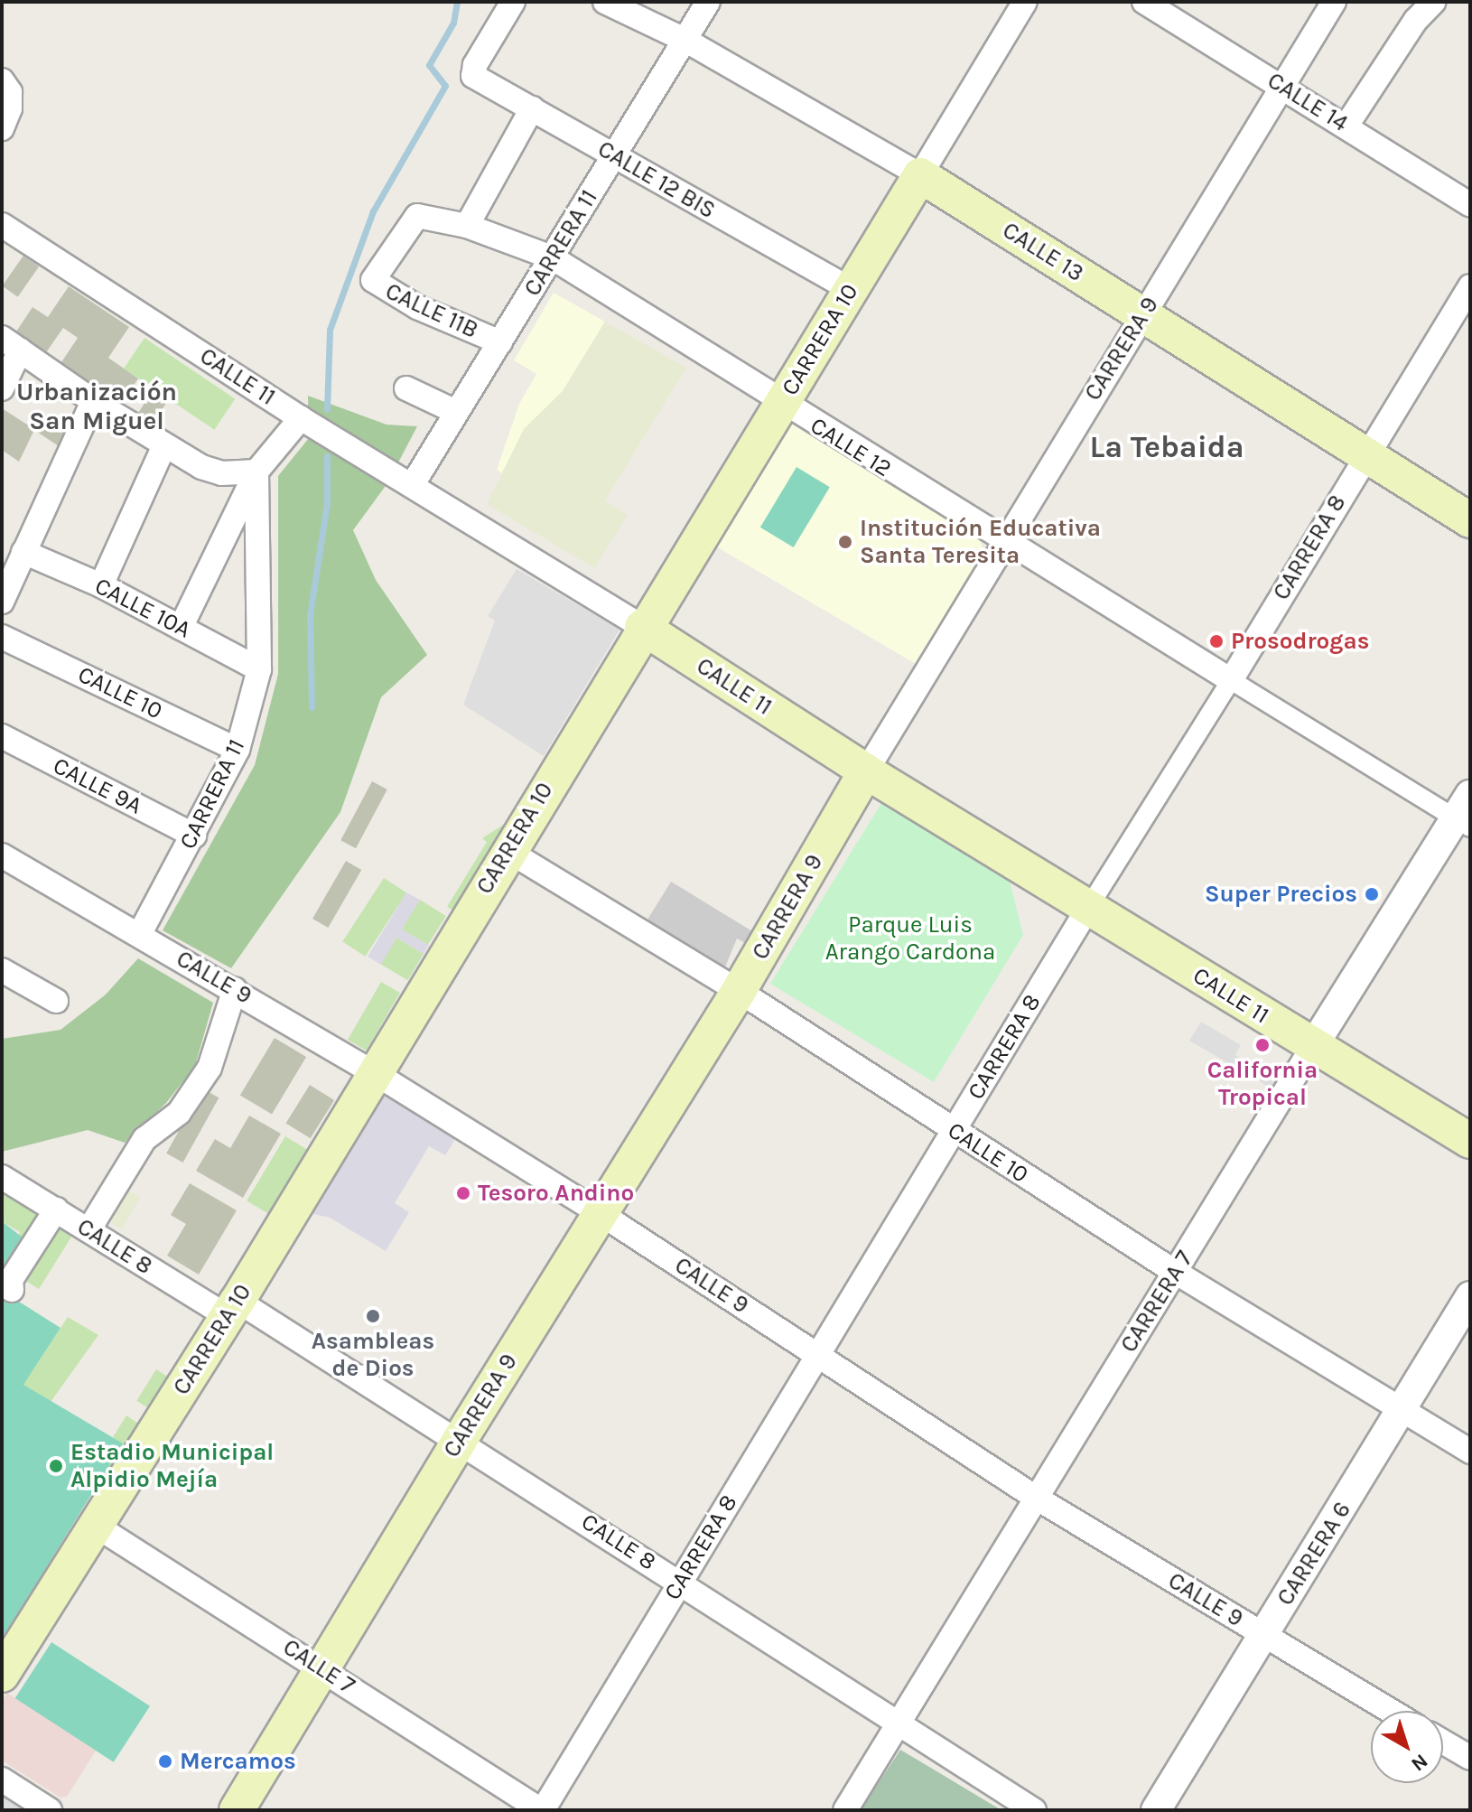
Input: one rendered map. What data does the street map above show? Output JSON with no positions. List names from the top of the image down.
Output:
{
  "streets": {
    "main road": [
      "CALLE 13",
      "CARRERA 10",
      "CARRERA 9",
      "CALLE 11"
    ],
    "street": [
      "CALLE 14",
      "CALLE 12 BIS",
      "CARRERA 11",
      "CALLE 11B",
      "CALLE 12",
      "CARRERA 8",
      "CALLE 10A",
      "CALLE 10",
      "CALLE 9A",
      "CALLE 9",
      "CALLE 8",
      "CARRERA 7",
      "CARRERA 6",
      "CALLE 7"
    ]
  },
  "crossings": [
    ["CALLE 14", "CARRERA 9"],
    ["CALLE 12 BIS", "CARRERA 11"],
    ["CALLE 12 BIS", "CARRERA 10"],
    ["CARRERA 11", "CALLE 13"],
    ["CARRERA 11", "CALLE 11B"],
    ["CARRERA 11", "CALLE 11"],
    ["CARRERA 11", "CALLE 12"],
    ["CARRERA 11", "CALLE 10A"],
    ["CARRERA 11", "CALLE 10"],
    ["CARRERA 11", "CALLE 9A"],
    ["CARRERA 11", "CALLE 9"],
    ["CALLE 13", "CARRERA 10"],
    ["CALLE 13", "CARRERA 9"],
    ["CALLE 13", "CARRERA 8"],
    ["CALLE 11B", "CALLE 12"],
    ["CARRERA 10", "CALLE 11"],
    ["CARRERA 10", "CALLE 12"],
    ["CARRERA 10", "CALLE 10"],
    ["CARRERA 10", "CALLE 9"],
    ["CARRERA 10", "CALLE 8"],
    ["CARRERA 10", "CALLE 7"],
    ["CARRERA 9", "CALLE 11"],
    ["CARRERA 9", "CALLE 12"],
    ["CARRERA 9", "CALLE 10"],
    ["CARRERA 9", "CALLE 9"],
    ["CARRERA 9", "CALLE 8"],
    ["CARRERA 9", "CALLE 7"],
    ["CALLE 11", "CARRERA 8"],
    ["CALLE 11", "CARRERA 7"],
    ["CALLE 12", "CARRERA 8"],
    ["CARRERA 8", "CALLE 10"],
    ["CARRERA 8", "CALLE 9"],
    ["CARRERA 8", "CALLE 8"],
    ["CARRERA 8", "CALLE 7"],
    ["CALLE 10", "CARRERA 7"],
    ["CALLE 10", "CARRERA 6"],
    ["CALLE 9", "CARRERA 7"],
    ["CALLE 9", "CARRERA 6"],
    ["CALLE 8", "CARRERA 7"]
  ],
  "districts": ["Urbanización San Miguel", "La Tebaida"],
  "parks": ["Parque Luis Arango Cardona"],
  "places": [
    "Institución Educativa Santa Teresita",
    "Prosodrogas",
    "Super Precios",
    "California Tropical",
    "Tesoro Andino",
    "Asambleas de Dios",
    "Estadio Municipal Alpidio Mejía",
    "Mercamos"
  ],
  "north": "bottom right"
}
